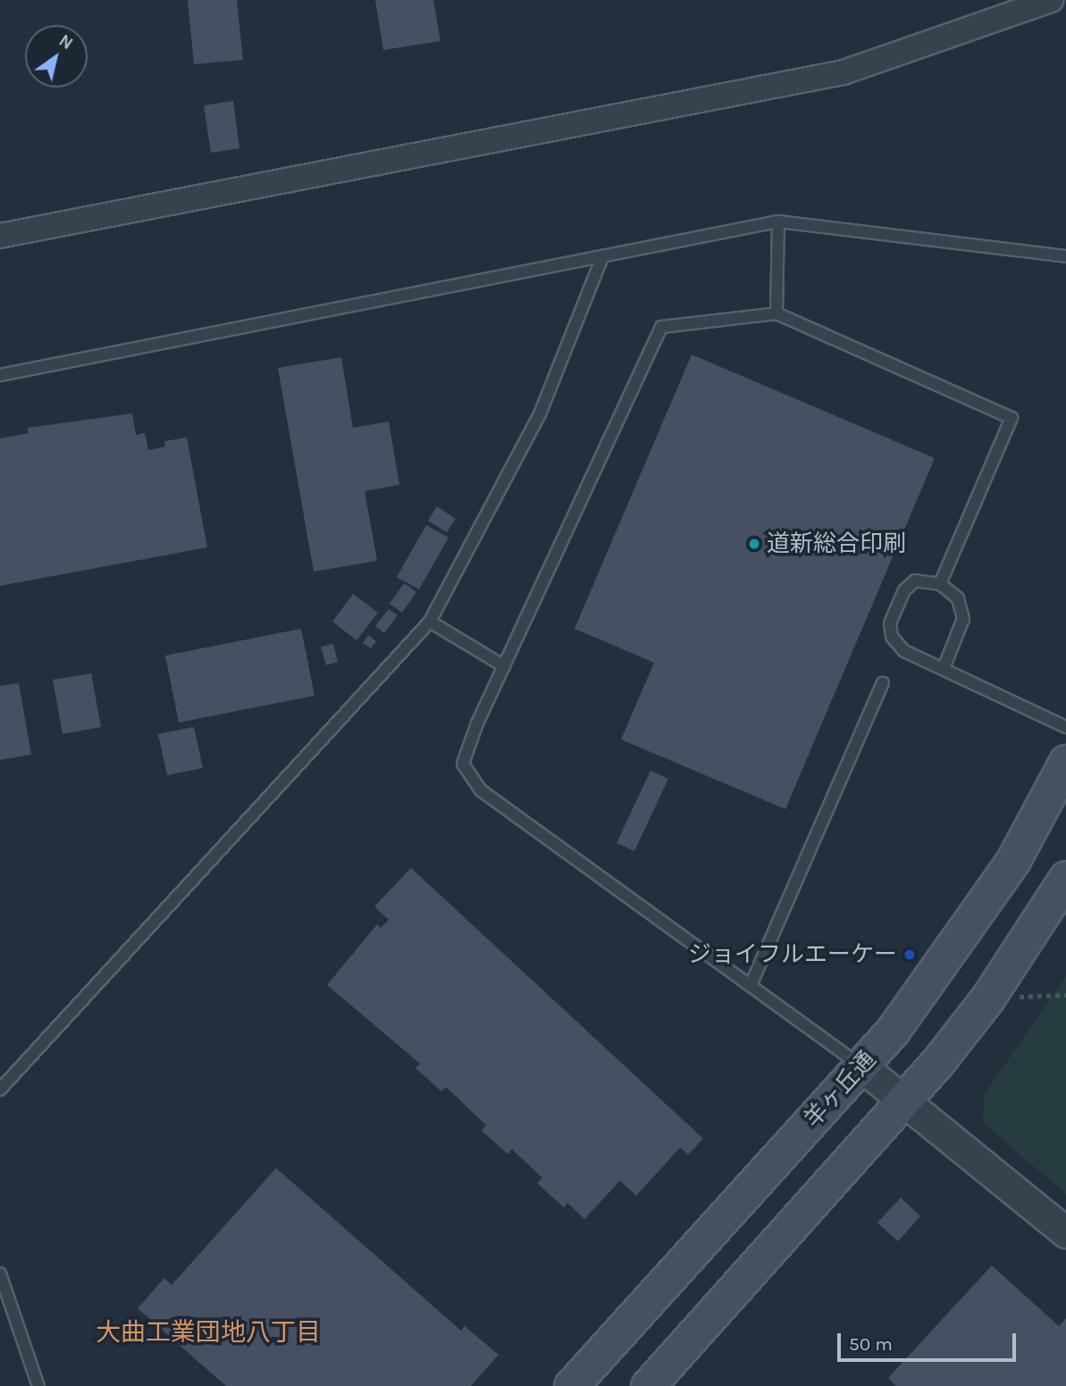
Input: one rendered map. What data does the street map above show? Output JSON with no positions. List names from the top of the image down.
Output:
{
  "streets": {
    "main road": ["羊ヶ丘通"]
  },
  "districts": ["大曲工業団地八丁目"],
  "places": ["道新総合印刷", "ジョイフルエーケー"],
  "scale_bar": "50 m",
  "north": "top right"
}
